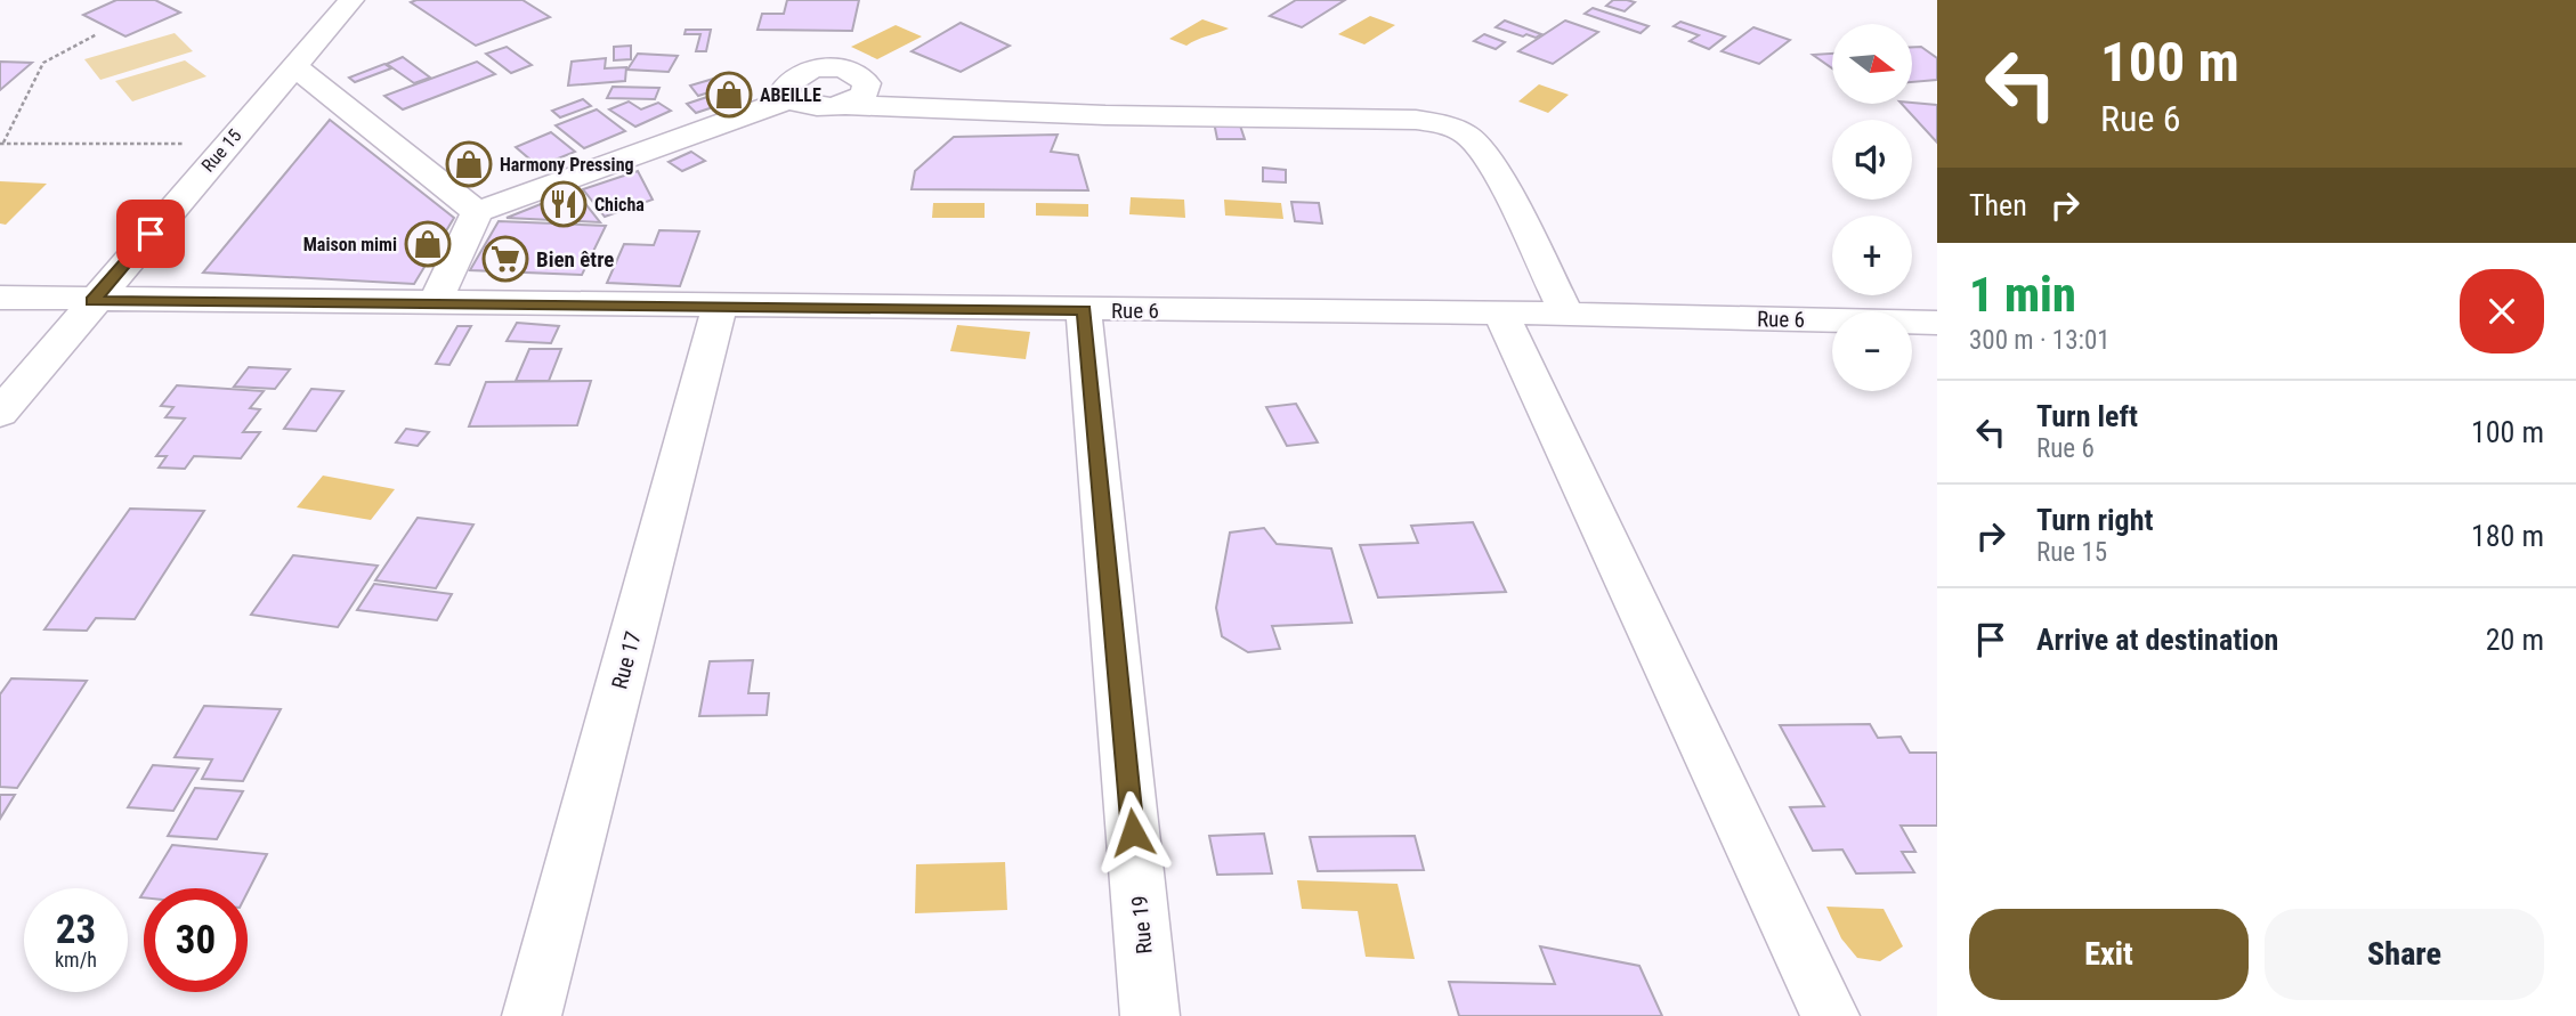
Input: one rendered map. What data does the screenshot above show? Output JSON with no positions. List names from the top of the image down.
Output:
{
  "streets": {
    "street": [
      "Rue 15",
      "Rue 6",
      "Rue 17",
      "Rue 19"
    ]
  },
  "crossings": [
    ["Rue 15", "Rue 6"],
    ["Rue 6", "Rue 17"],
    ["Rue 6", "Rue 19"]
  ],
  "places": {
    "shop": ["ABEILLE", "Harmony Pressing", "Maison mimi"],
    "restaurant": ["Chicha"],
    "supermarket": ["Bien être"]
  },
  "north": "right",
  "page": {
    "turn": ["100 m", "Rue 6"],
    "map_buttons": ["+", "−"],
    "then": "Then",
    "heading": ["1 min", "300 m · 13:01"],
    "list": [
      {
        "name": "Turn left",
        "note": "Rue 6",
        "value": "100 m"
      },
      {
        "name": "Turn right",
        "note": "Rue 15",
        "value": "180 m"
      },
      {
        "name": "Arrive at destination",
        "value": "20 m"
      }
    ],
    "speed": "23 km/h",
    "limit": "30",
    "buttons": ["Exit", "Share"]
  }
}
